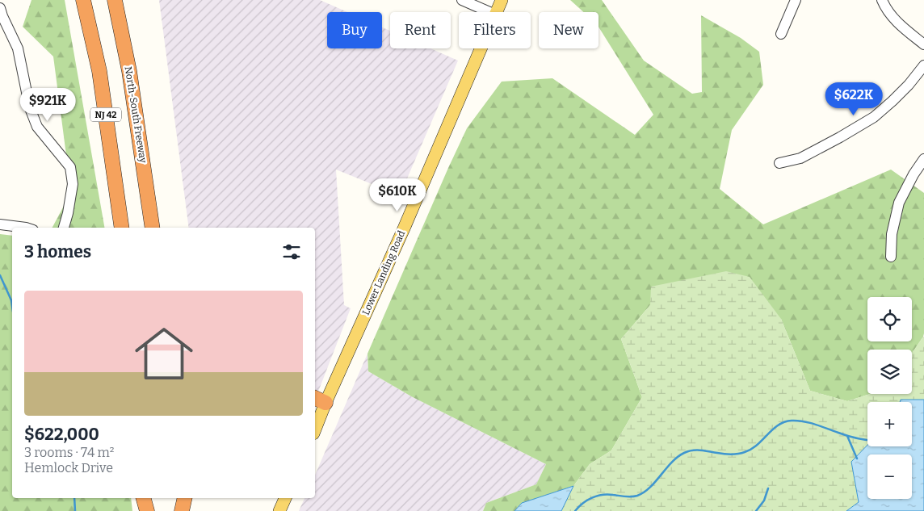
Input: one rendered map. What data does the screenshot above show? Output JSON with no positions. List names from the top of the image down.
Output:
{
  "streets": {
    "highway": ["NJ 42", "North-South Freeway"],
    "main road": ["Lower Landing Road"]
  },
  "page": {
    "chip": [
      "Buy",
      "Rent",
      "Filters",
      "New"
    ],
    "price": ["$622K", "$921K", "$610K"],
    "heading": "3 homes",
    "list": [
      {
        "name": "$622,000",
        "note": "3 rooms · 74 m² · Hemlock Drive"
      }
    ],
    "map_buttons": ["+", "−"]
  }
}
